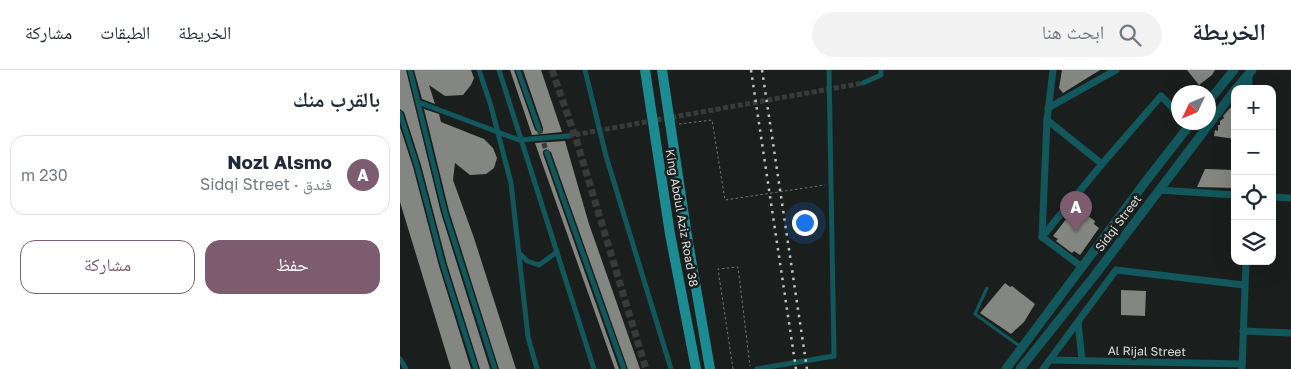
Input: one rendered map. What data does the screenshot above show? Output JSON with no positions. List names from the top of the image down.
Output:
{
  "streets": {
    "main road": ["King Abdul Aziz Road 38"],
    "street": ["Sidqi Street", "Al Rijal Street"]
  },
  "north": "bottom left",
  "page": {
    "header": "الخريطة",
    "search": "ابحث هنا",
    "nav": ["الخريطة", "الطبقات", "مشاركة"],
    "heading": "بالقرب منك",
    "map_buttons": ["+", "−"],
    "list": [
      {
        "mark": "A",
        "name": "Nozl Alsmo",
        "note": "فندق · Sidqi Street",
        "value": "230 m"
      }
    ],
    "pins": "A",
    "buttons": ["حفظ", "مشاركة"]
  }
}
